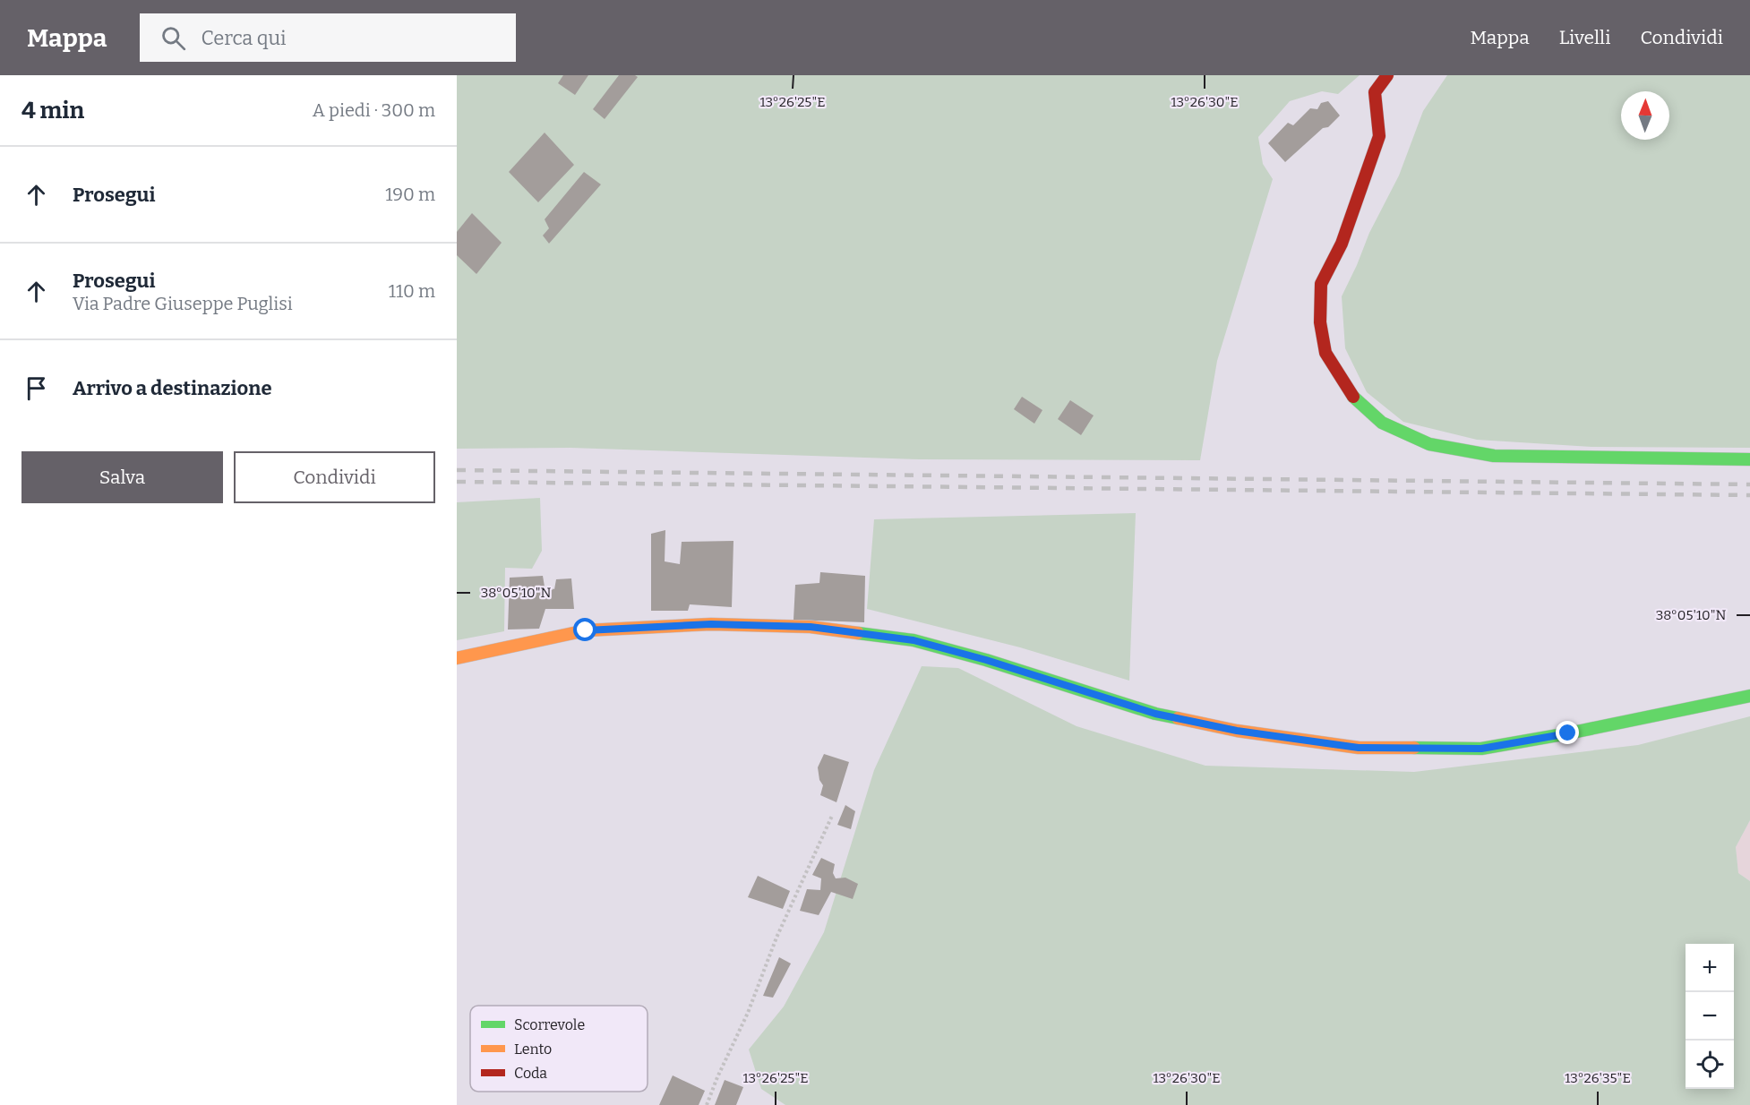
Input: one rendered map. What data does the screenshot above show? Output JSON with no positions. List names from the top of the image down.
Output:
{
  "legend": ["Scorrevole", "Lento", "Coda"],
  "north": "top",
  "page": {
    "header": "Mappa",
    "search": "Cerca qui",
    "nav": ["Mappa", "Livelli", "Condividi"],
    "heading": ["4 min", "A piedi · 300 m"],
    "list": [
      ["Prosegui", "190 m"],
      ["Prosegui", "Via Padre Giuseppe Puglisi", "110 m"],
      "Arrivo a destinazione"
    ],
    "buttons": ["Salva", "Condividi"],
    "map_buttons": ["+", "−"]
  },
  "coordinates": [
    "13°26'25\"E",
    "13°26'30\"E",
    "38°05'10\"N",
    "13°26'35\"E"
  ]
}
